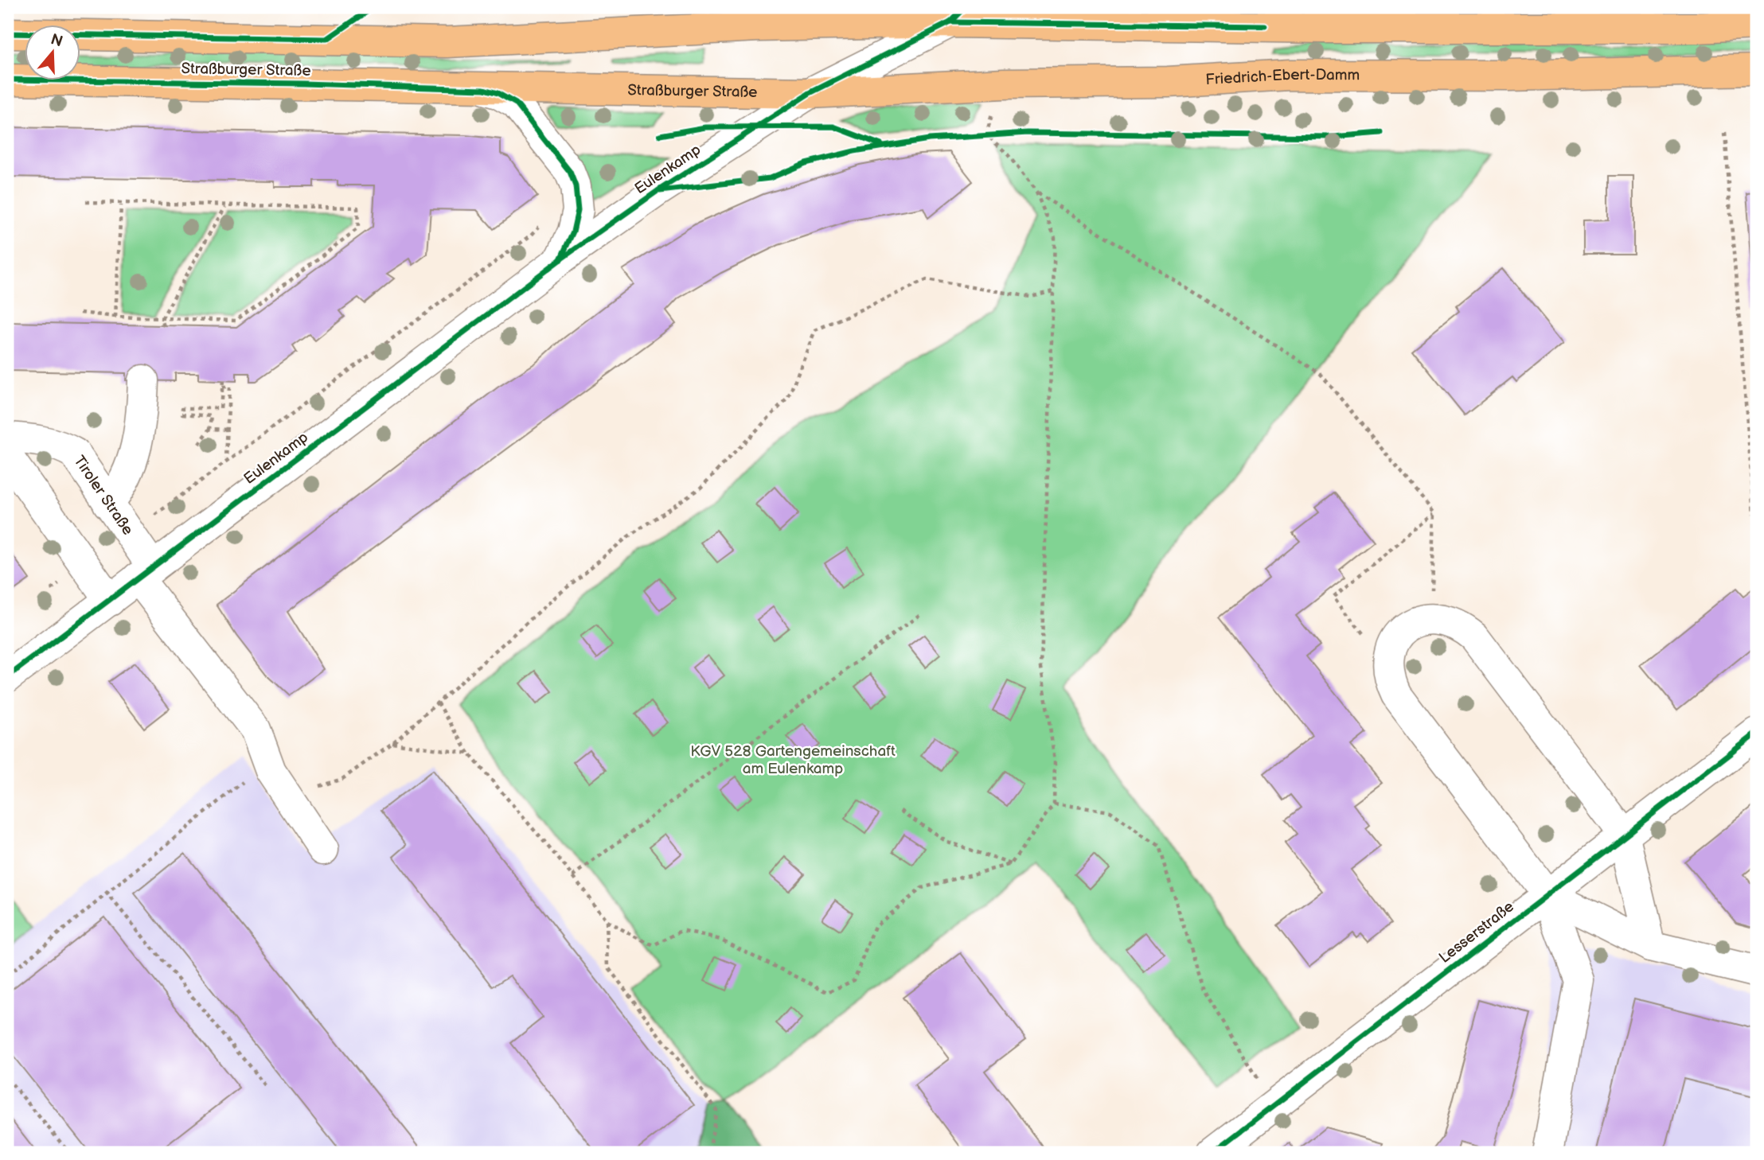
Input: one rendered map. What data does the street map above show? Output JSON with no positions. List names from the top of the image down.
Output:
{
  "streets": {
    "main road": ["Straßburger Straße", "Friedrich-Ebert-Damm"],
    "street": ["Eulenkamp", "Tiroler Straße", "Lesserstraße"]
  },
  "crossings": [
    ["Straßburger Straße", "Friedrich-Ebert-Damm"],
    ["Straßburger Straße", "Eulenkamp"],
    ["Friedrich-Ebert-Damm", "Eulenkamp"],
    ["Eulenkamp", "Tiroler Straße"]
  ],
  "parks": ["KGV 528 Gartengemeinschaft am Eulenkamp"],
  "north": "top"
}
